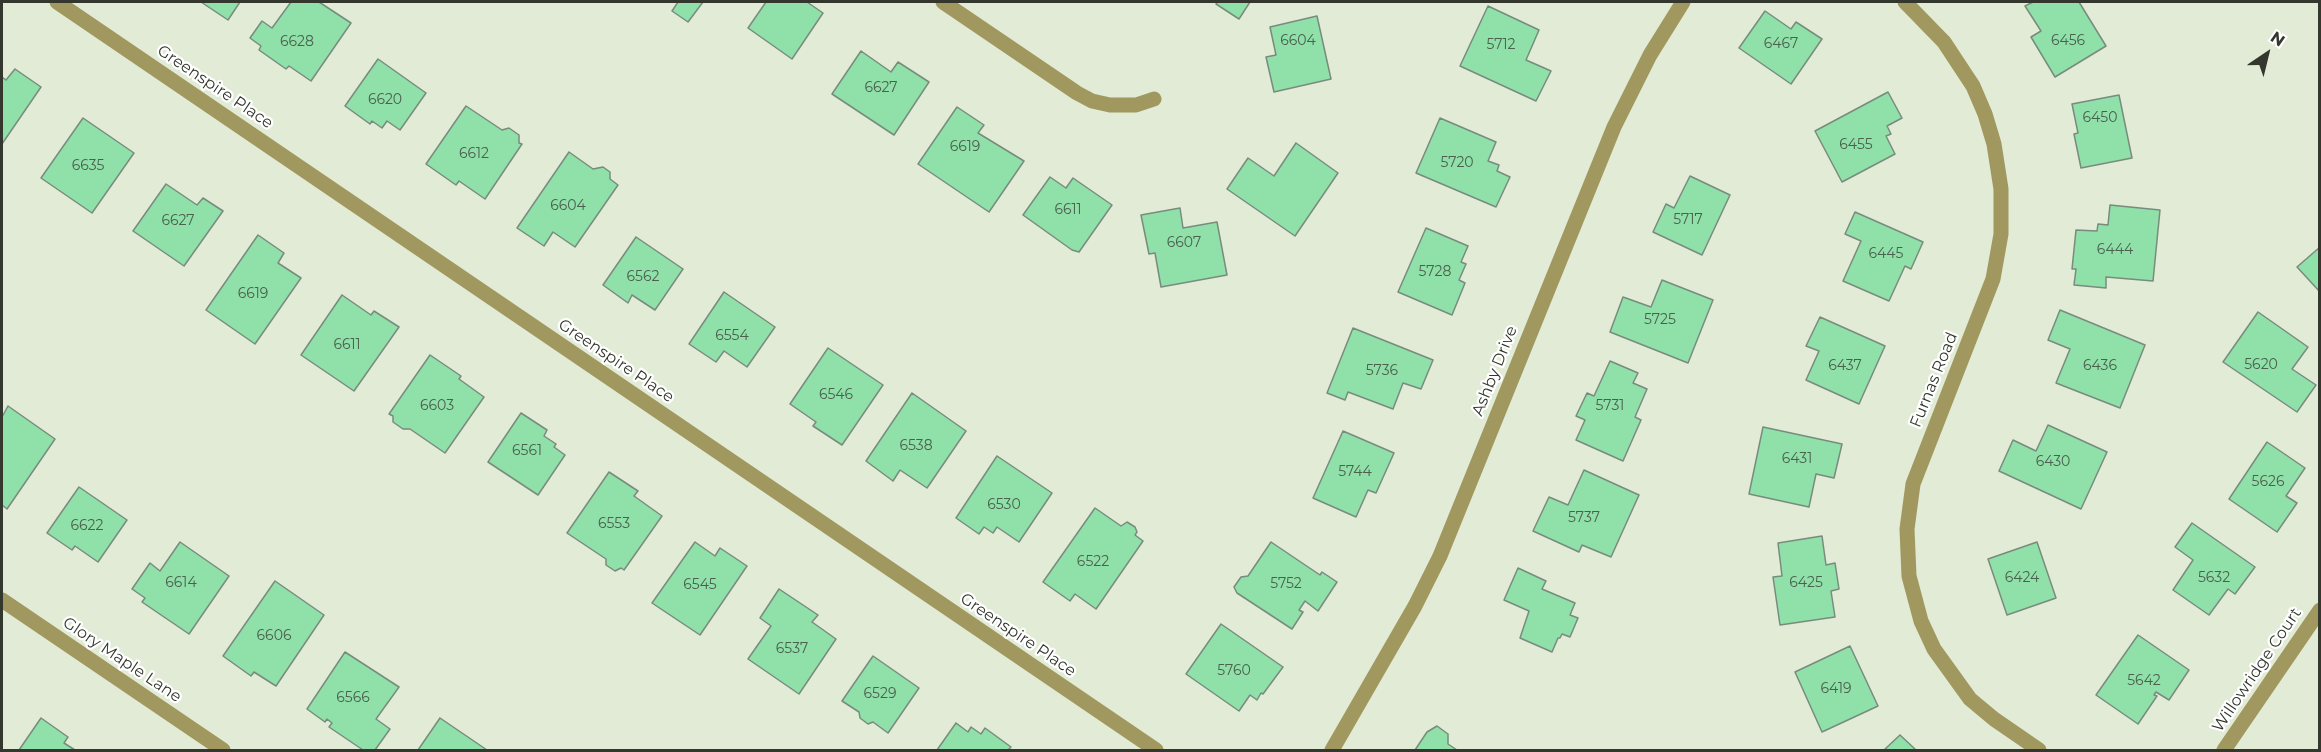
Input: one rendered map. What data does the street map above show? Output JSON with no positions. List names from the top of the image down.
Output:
{
  "streets": {
    "street": [
      "Greenspire Place",
      "Ashby Drive",
      "Furnas Road",
      "Glory Maple Lane",
      "Willowridge Court"
    ]
  },
  "house_numbers": [
    "6604",
    "6456",
    "6628",
    "6467",
    "5712",
    "6627",
    "6620",
    "6450",
    "6455",
    "6619",
    "6612",
    "5720",
    "6635",
    "6604",
    "6611",
    "5717",
    "6627",
    "6607",
    "6444",
    "6445",
    "5728",
    "6562",
    "6619",
    "5725",
    "6554",
    "6611",
    "5620",
    "6437",
    "6436",
    "5736",
    "6546",
    "6603",
    "5731",
    "6538",
    "6561",
    "6431",
    "6430",
    "5744",
    "5626",
    "6530",
    "5737",
    "6553",
    "6622",
    "6522",
    "6424",
    "5632",
    "6614",
    "6425",
    "5752",
    "6545",
    "6606",
    "6537",
    "5760",
    "5642",
    "6419",
    "6529",
    "6566"
  ],
  "north": "top right"
}
